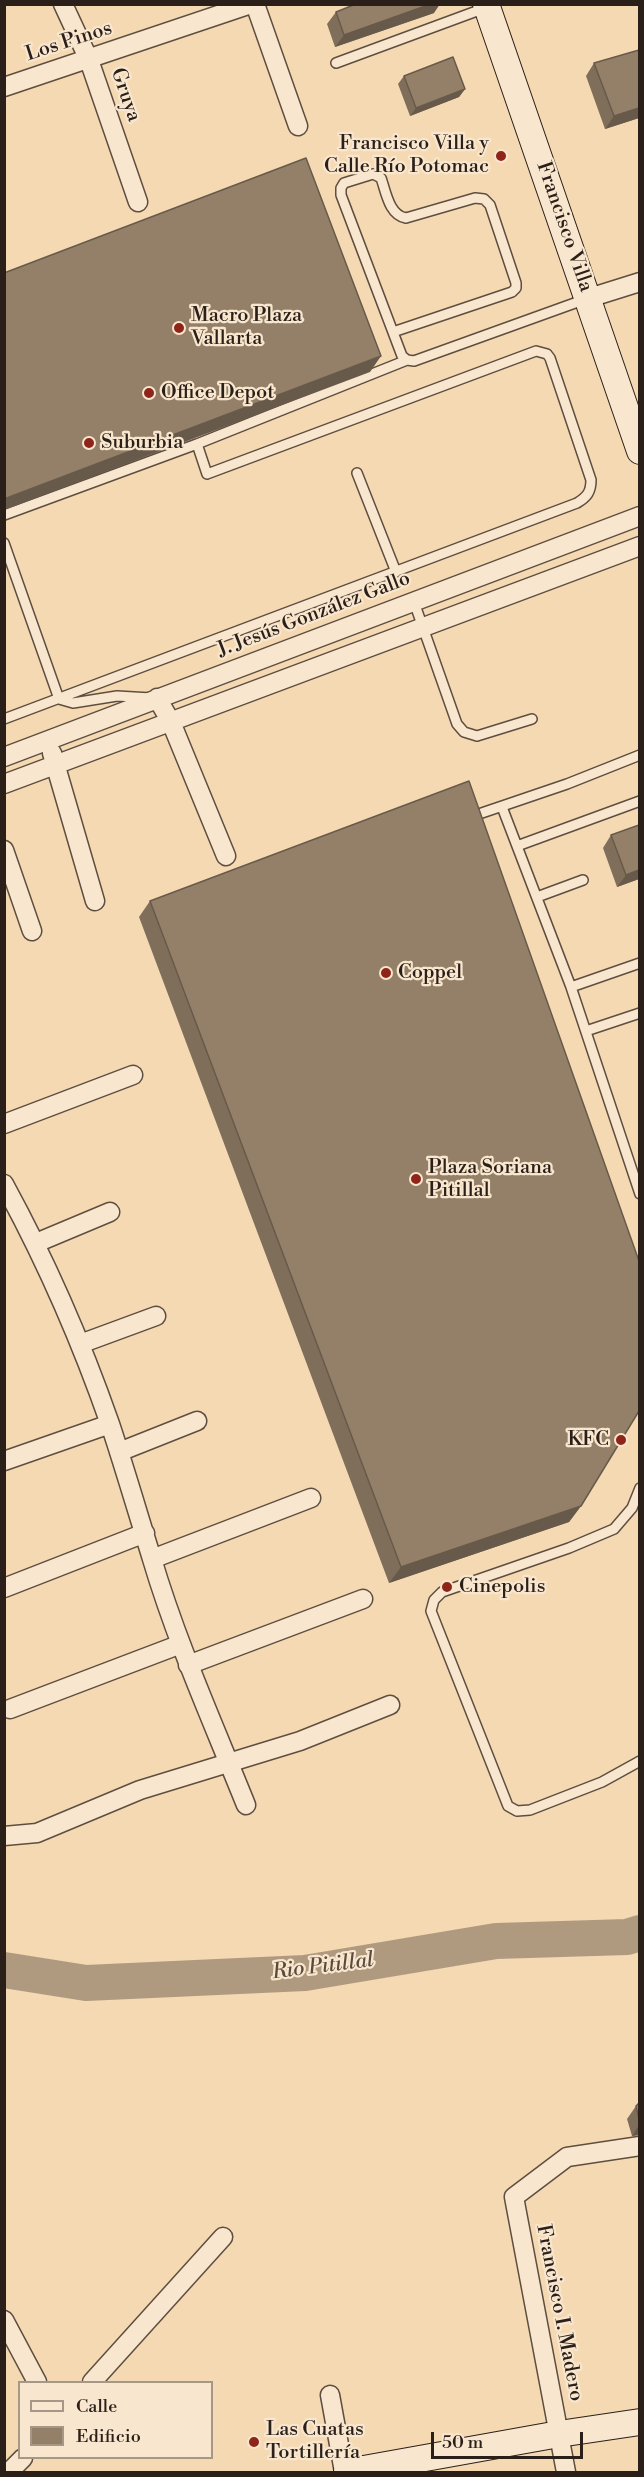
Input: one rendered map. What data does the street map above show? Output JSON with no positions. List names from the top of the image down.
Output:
{
  "streets": {
    "street": [
      "Los Pinos",
      "Gruya",
      "Francisco Villa",
      "J. Jesús González Gallo",
      "Francisco I. Madero"
    ]
  },
  "crossings": [
    ["Los Pinos", "Gruya"]
  ],
  "water": ["Rio Pitillal"],
  "places": [
    "Francisco Villa y Calle Río Potomac",
    "Macro Plaza Vallarta",
    "Office Depot",
    "Suburbia",
    "Coppel",
    "Plaza Soriana Pitillal",
    "KFC",
    "Cinepolis",
    "Las Cuatas Tortillería"
  ],
  "legend": ["Calle", "Edificio"],
  "scale_bar": "50 m"
}
